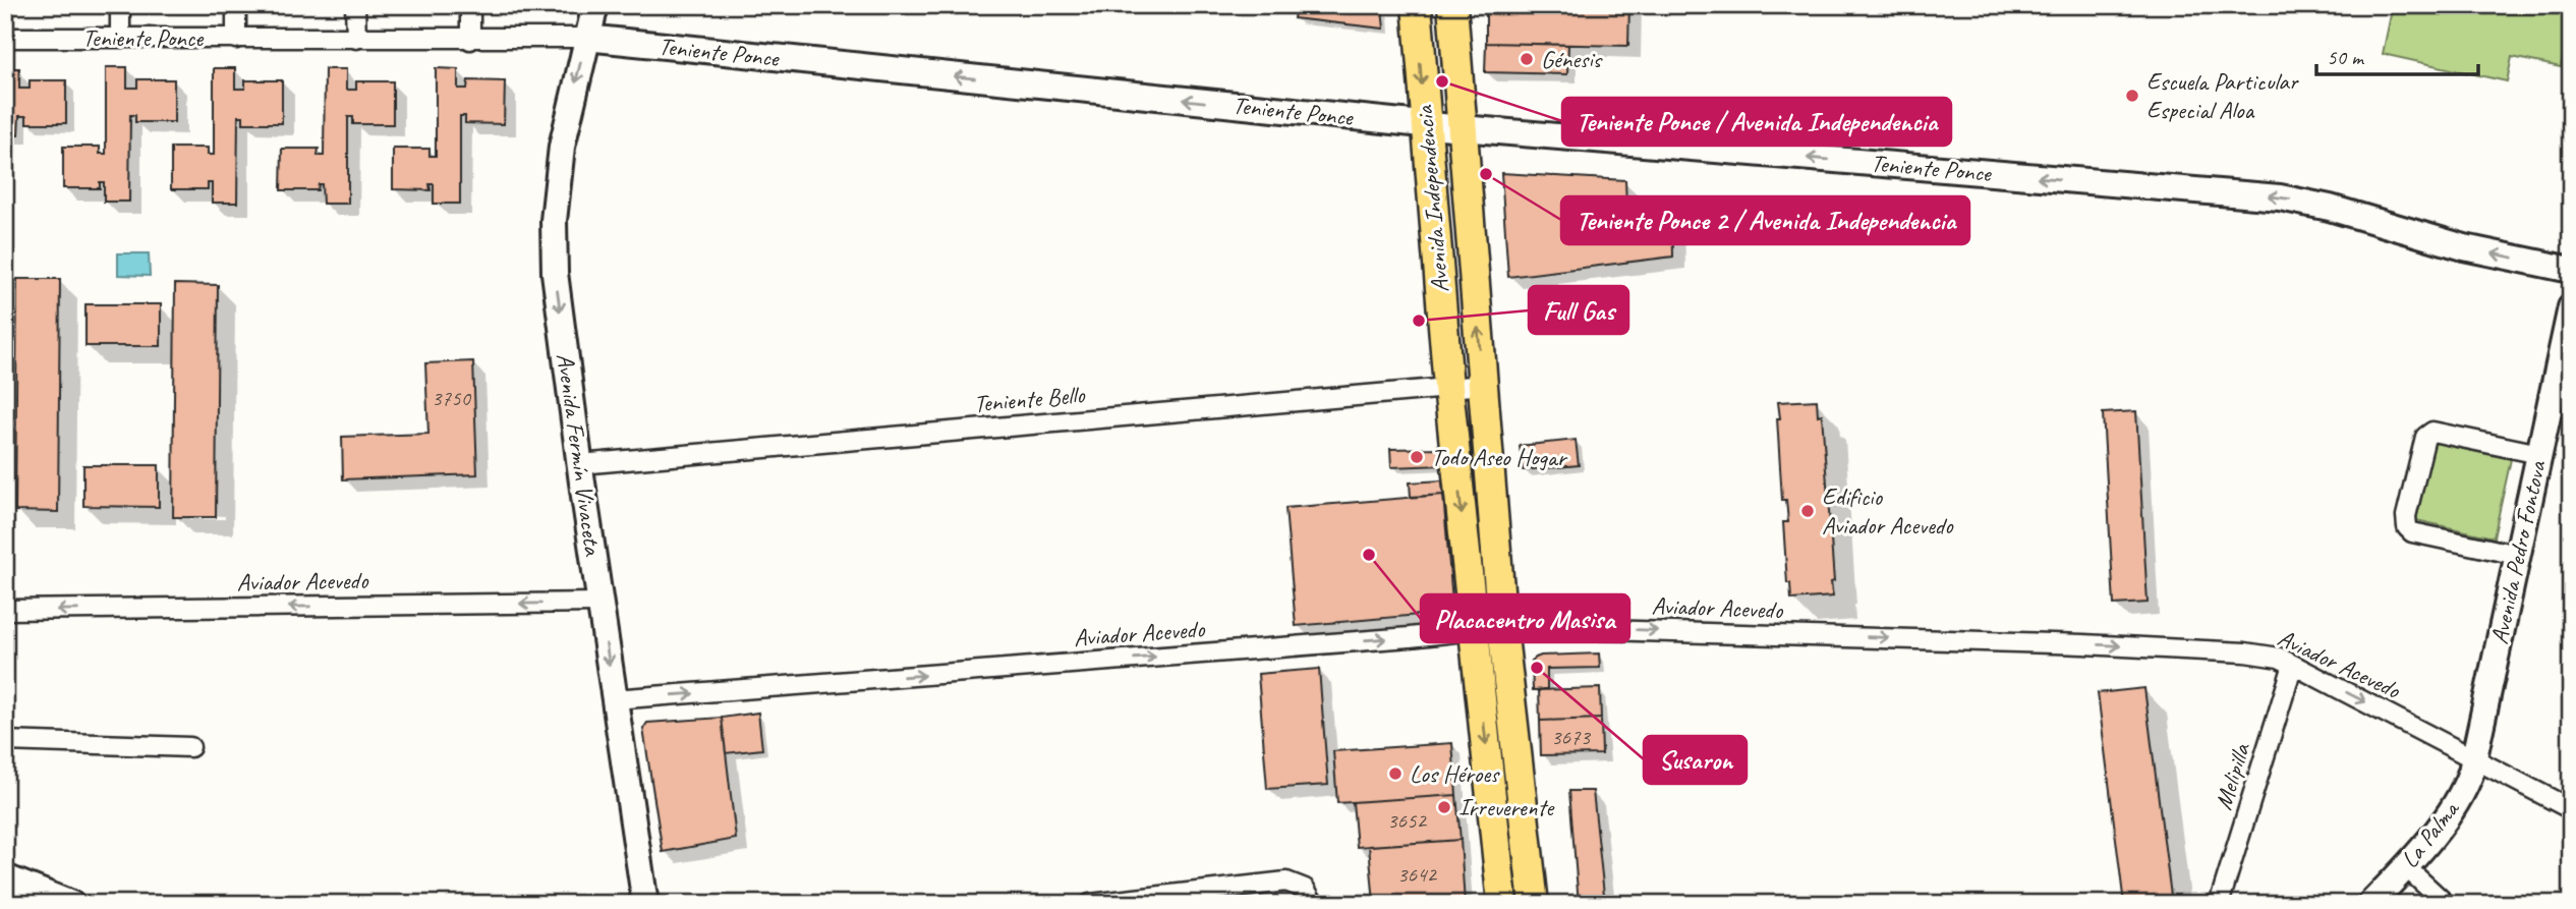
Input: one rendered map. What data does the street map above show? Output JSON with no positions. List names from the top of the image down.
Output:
{
  "streets": {
    "main road": ["Avenida Independencia"],
    "street": [
      "Teniente Ponce",
      "Teniente Bello",
      "Avenida Fermín Vivaceta",
      "Avenida Pedro Fontova",
      "Aviador Acevedo",
      "Melipilla",
      "La Palma"
    ]
  },
  "crossings": [
    ["Teniente Ponce", "Avenida Independencia"],
    ["Teniente Ponce", "Avenida Fermín Vivaceta"],
    ["Avenida Independencia", "Teniente Bello"],
    ["Avenida Independencia", "Aviador Acevedo"],
    ["Teniente Bello", "Avenida Fermín Vivaceta"],
    ["Avenida Fermín Vivaceta", "Aviador Acevedo"],
    ["Avenida Pedro Fontova", "Aviador Acevedo"],
    ["Avenida Pedro Fontova", "La Palma"],
    ["Aviador Acevedo", "Melipilla"],
    ["Aviador Acevedo", "La Palma"]
  ],
  "one_way": ["Teniente Ponce", "Avenida Fermín Vivaceta"],
  "places": [
    "Génesis",
    "Teniente Ponce / Avenida Independencia",
    "Escuela Particular Especial Aloa",
    "Teniente Ponce 2 / Avenida Independencia",
    "Full Gas",
    "Todo Aseo Hogar",
    "Edificio Aviador Acevedo",
    "Placacentro Masisa",
    "Susaron",
    "Los Héroes",
    "Irreverente"
  ],
  "house_numbers": [
    "3750",
    "3673",
    "3652",
    "3642"
  ],
  "scale_bar": "50 m"
}
